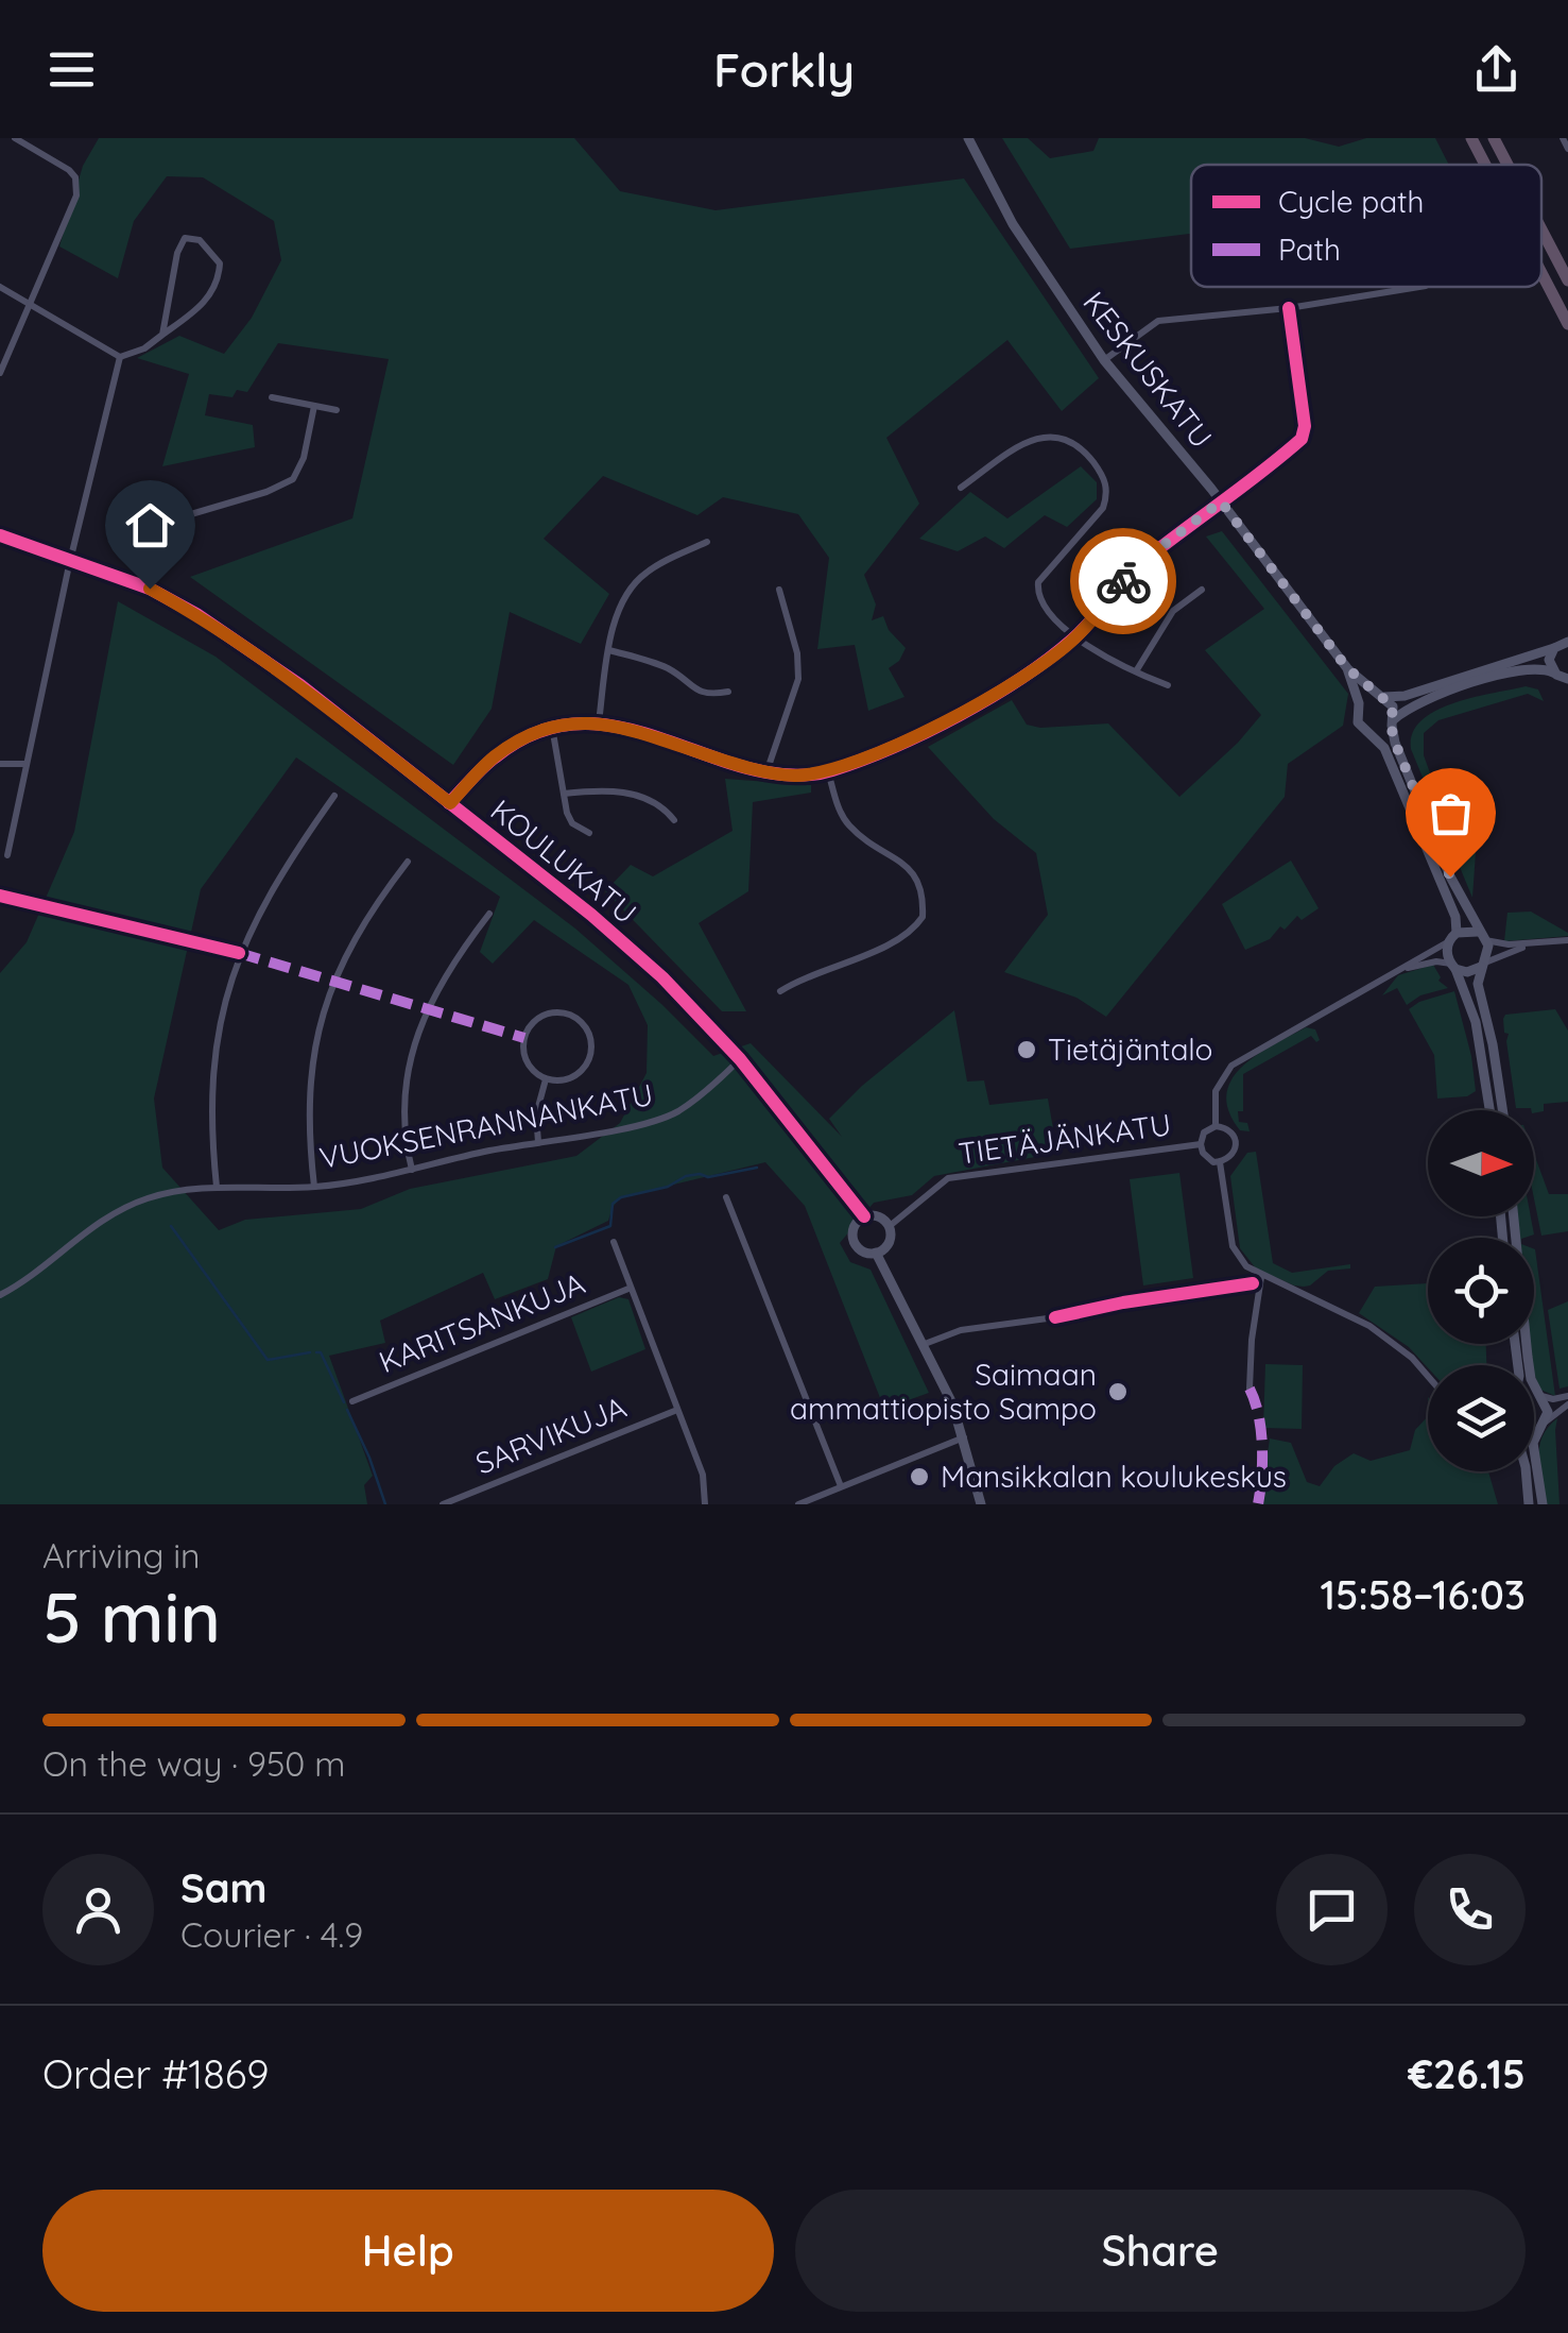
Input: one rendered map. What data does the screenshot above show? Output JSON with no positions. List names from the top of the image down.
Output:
{
  "streets": {
    "main road": ["KESKUSKATU", "KOULUKATU"],
    "street": [
      "VUOKSENRANNANKATU",
      "TIETÄJÄNKATU",
      "KARITSANKUJA",
      "SARVIKUJA"
    ]
  },
  "crossings": [
    ["KOULUKATU", "VUOKSENRANNANKATU"],
    ["KOULUKATU", "TIETÄJÄNKATU"]
  ],
  "places": ["Tietäjäntalo", "Saimaan ammattiopisto Sampo", "Mansikkalan koulukeskus"],
  "legend": ["Cycle path", "Path"],
  "north": "right",
  "page": {
    "header": "Forkly",
    "heading": ["5 min", "Arriving in", "15:58–16:03"],
    "panel": [
      "Sam",
      "Courier · 4.9",
      "Order #1869",
      "€26.15"
    ],
    "bar": "On the way · 950 m",
    "buttons": ["Help", "Share"]
  }
}
